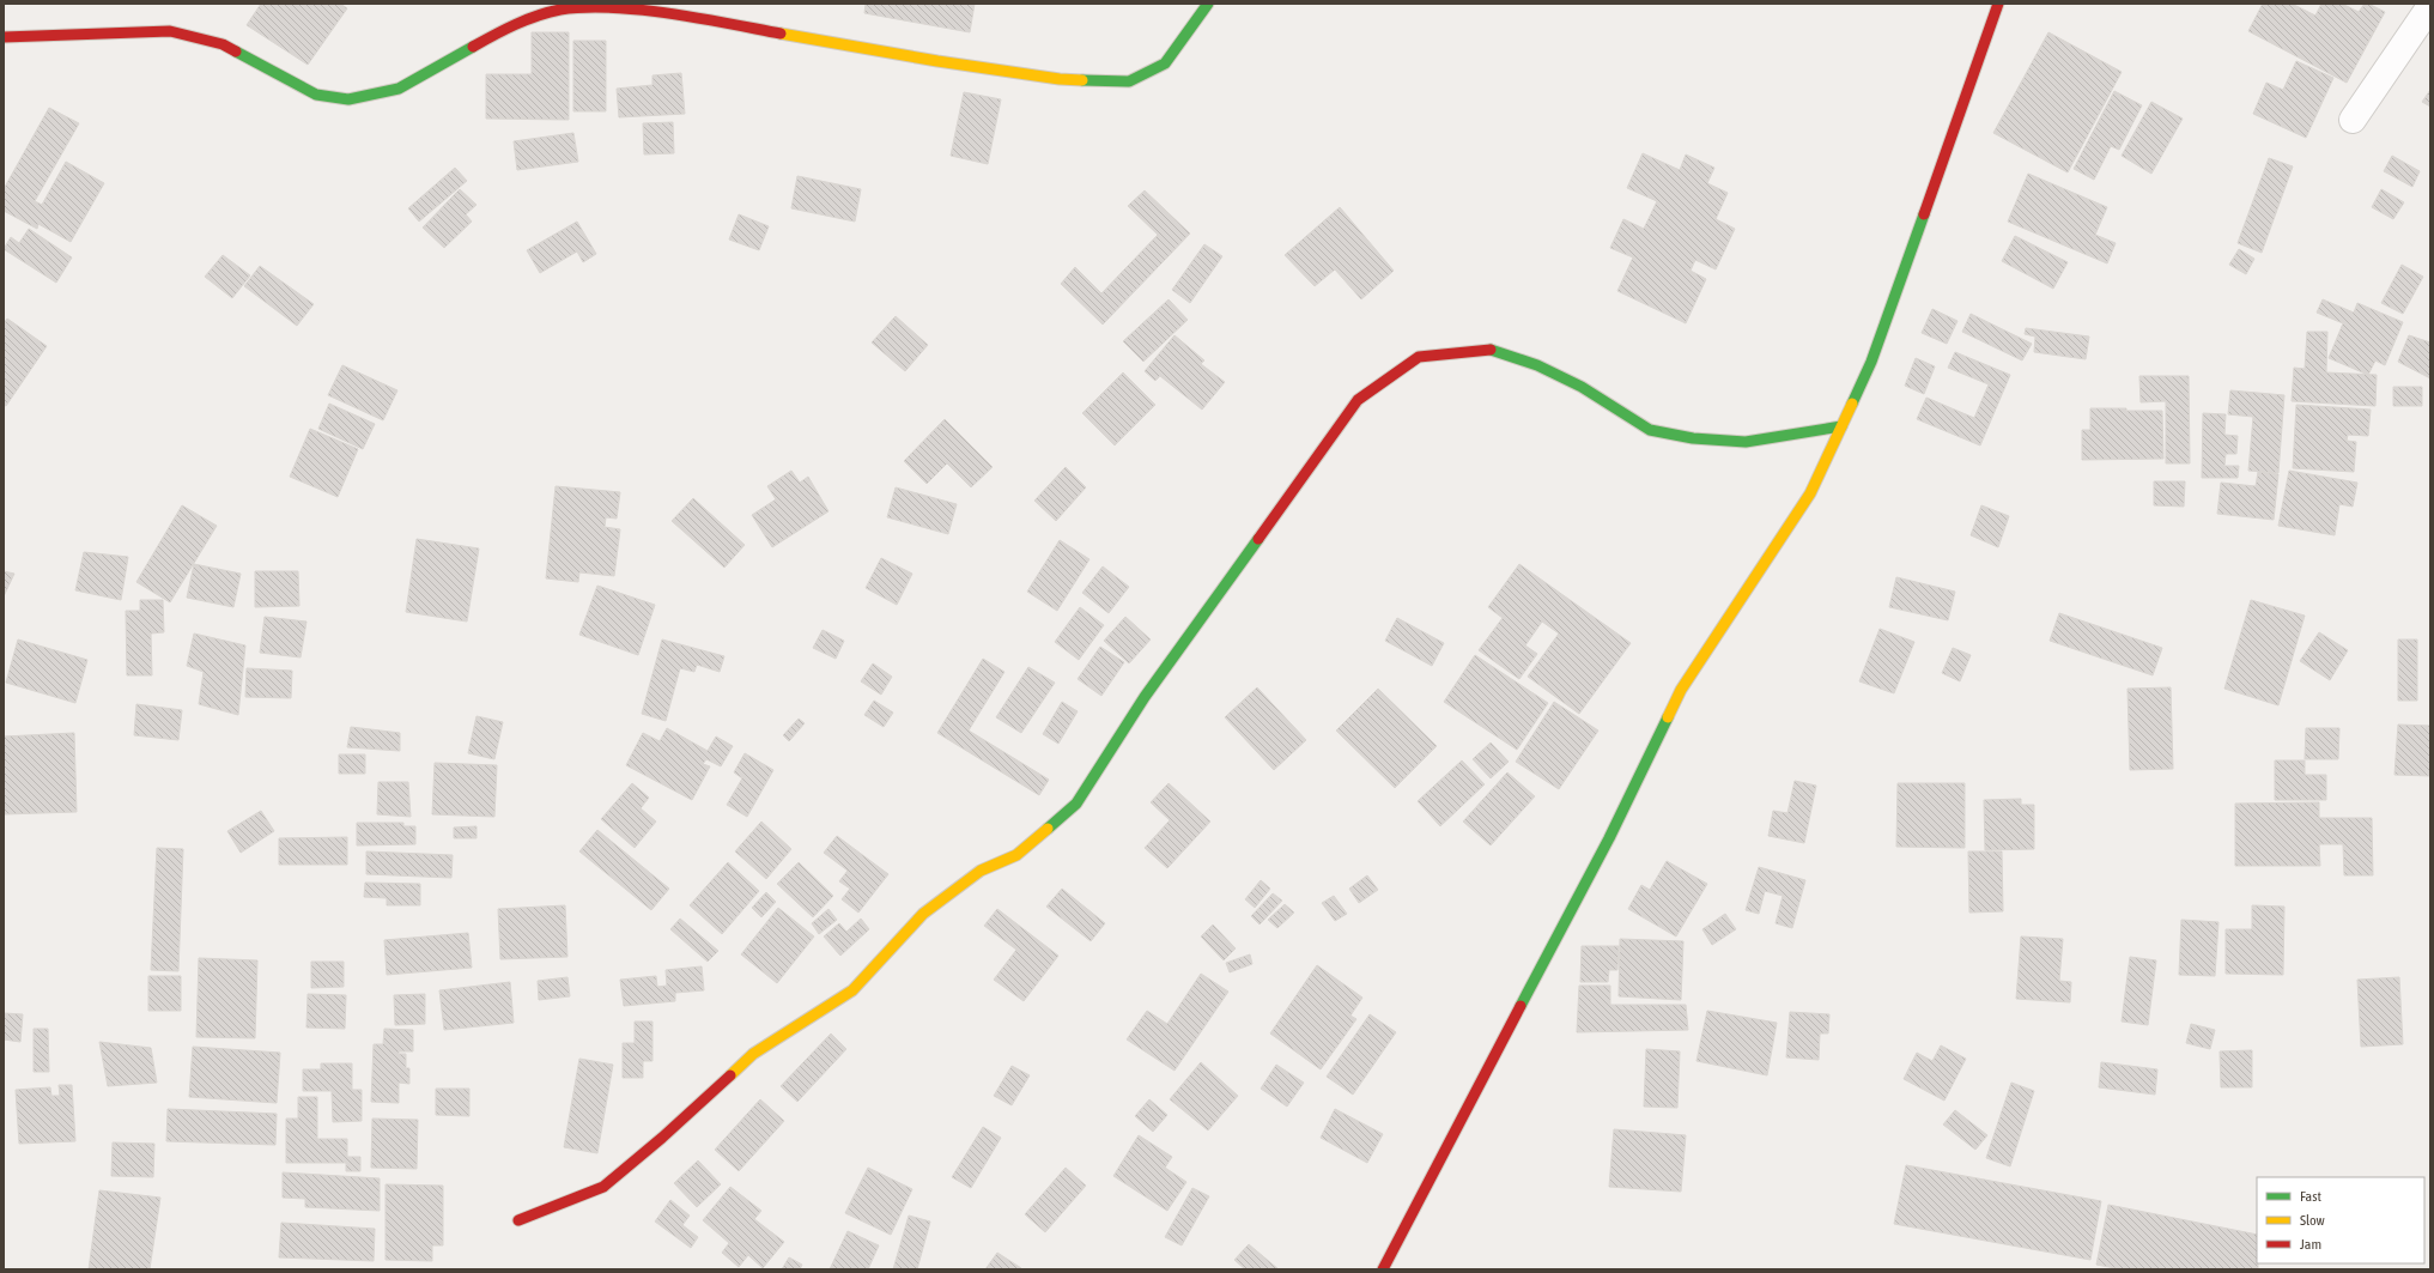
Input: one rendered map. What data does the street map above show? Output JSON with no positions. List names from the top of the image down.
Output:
{
  "legend": ["Fast", "Slow", "Jam"]
}
